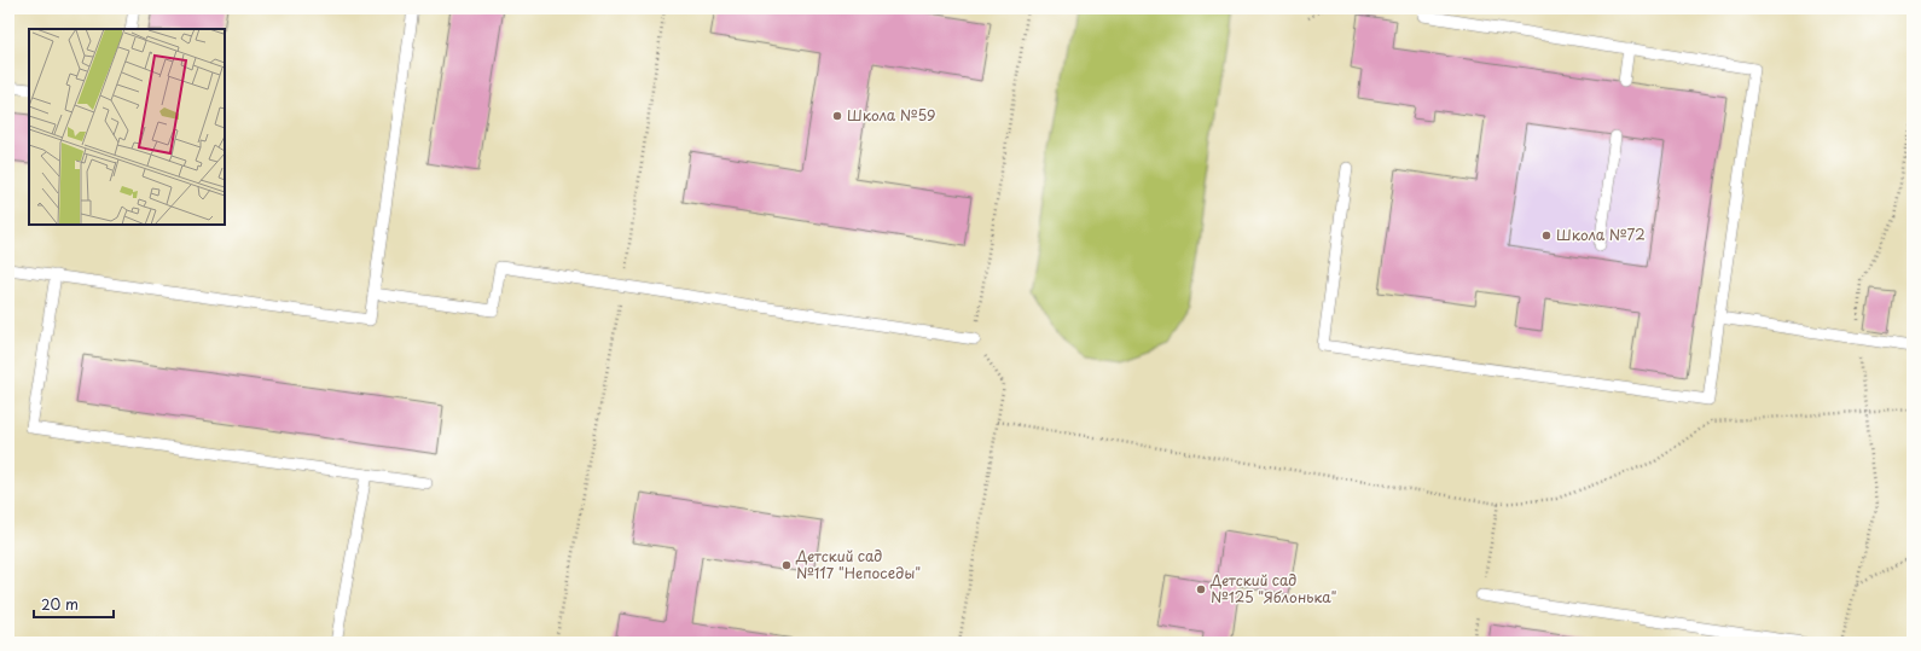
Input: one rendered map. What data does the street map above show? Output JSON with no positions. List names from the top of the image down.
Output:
{
  "places": [
    "Школа №59",
    "Школа №72",
    "Детский сад №117 \"Непоседы\"",
    "Детский сад №125 \"Яблонька\""
  ],
  "scale_bar": "20 m"
}
